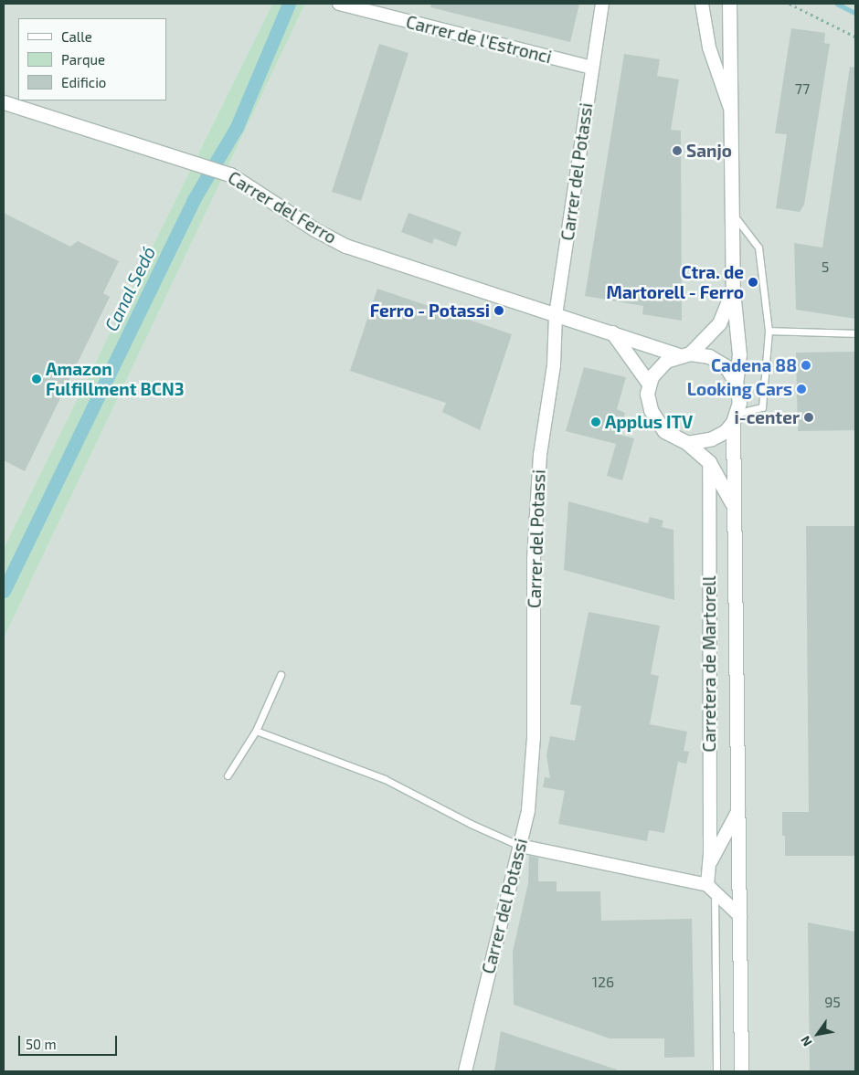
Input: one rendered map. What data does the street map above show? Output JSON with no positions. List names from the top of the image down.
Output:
{
  "streets": {
    "main road": ["Carrer del Ferro", "Carretera de Martorell"],
    "street": ["Carrer de l'Estronci", "Carrer del Potassi"]
  },
  "crossings": [
    ["Carrer de l'Estronci", "Carrer del Potassi"],
    ["Carrer del Potassi", "Carrer del Ferro"],
    ["Carrer del Ferro", "Carretera de Martorell"]
  ],
  "water": ["Canal Sedó"],
  "places": [
    "Sanjo",
    "Ctra. de Martorell - Ferro",
    "Ferro - Potassi",
    "Cadena 88",
    "Amazon Fulfillment BCN3",
    "Looking Cars",
    "i-center",
    "Applus ITV"
  ],
  "house_numbers": [
    "77",
    "5",
    "126",
    "95"
  ],
  "legend": ["Calle", "Parque", "Edificio"],
  "scale_bar": "50 m",
  "north": "bottom left"
}
